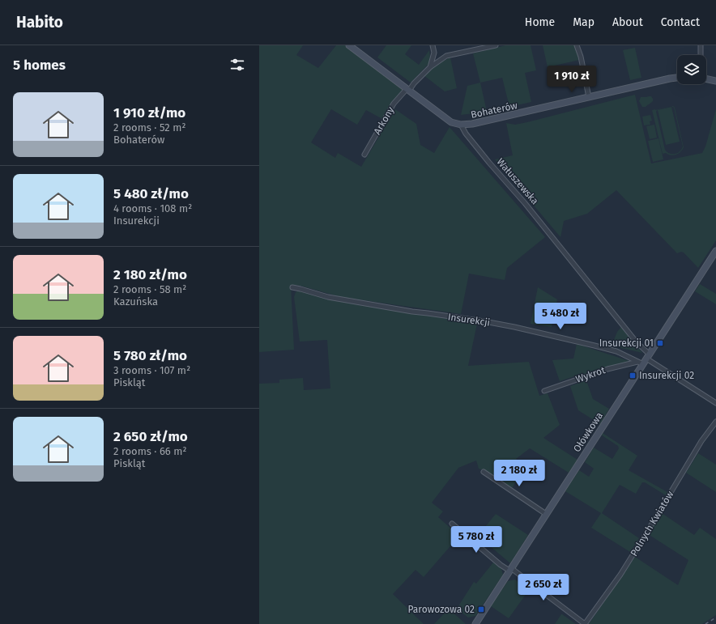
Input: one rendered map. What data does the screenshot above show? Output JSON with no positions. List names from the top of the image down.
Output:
{
  "streets": {
    "street": [
      "Bohaterów",
      "Arkony",
      "Wałuszewska",
      "Insurekcji",
      "Wykrot",
      "Ołówkowa",
      "Polnych Kwiatów"
    ]
  },
  "crossings": [
    ["Bohaterów", "Wałuszewska"],
    ["Wałuszewska", "Ołówkowa"],
    ["Insurekcji", "Wykrot"],
    ["Insurekcji", "Ołówkowa"],
    ["Wykrot", "Ołówkowa"]
  ],
  "places": {
    "transit": ["Insurekcji 01", "Insurekcji 02", "Parowozowa 02"]
  },
  "page": {
    "header": "Habito",
    "nav": [
      "Home",
      "Map",
      "About",
      "Contact"
    ],
    "heading": "5 homes",
    "price": [
      "1 910 zł",
      "5 480 zł",
      "2 180 zł",
      "5 780 zł",
      "2 650 zł"
    ],
    "list": [
      {
        "name": "1 910 zł/mo",
        "note": "2 rooms · 52 m² · Bohaterów"
      },
      {
        "name": "5 480 zł/mo",
        "note": "4 rooms · 108 m² · Insurekcji"
      },
      {
        "name": "2 180 zł/mo",
        "note": "2 rooms · 58 m² · Kazuńska"
      },
      {
        "name": "5 780 zł/mo",
        "note": "3 rooms · 107 m² · Piskląt"
      },
      {
        "name": "2 650 zł/mo",
        "note": "2 rooms · 66 m² · Piskląt"
      }
    ]
  }
}
